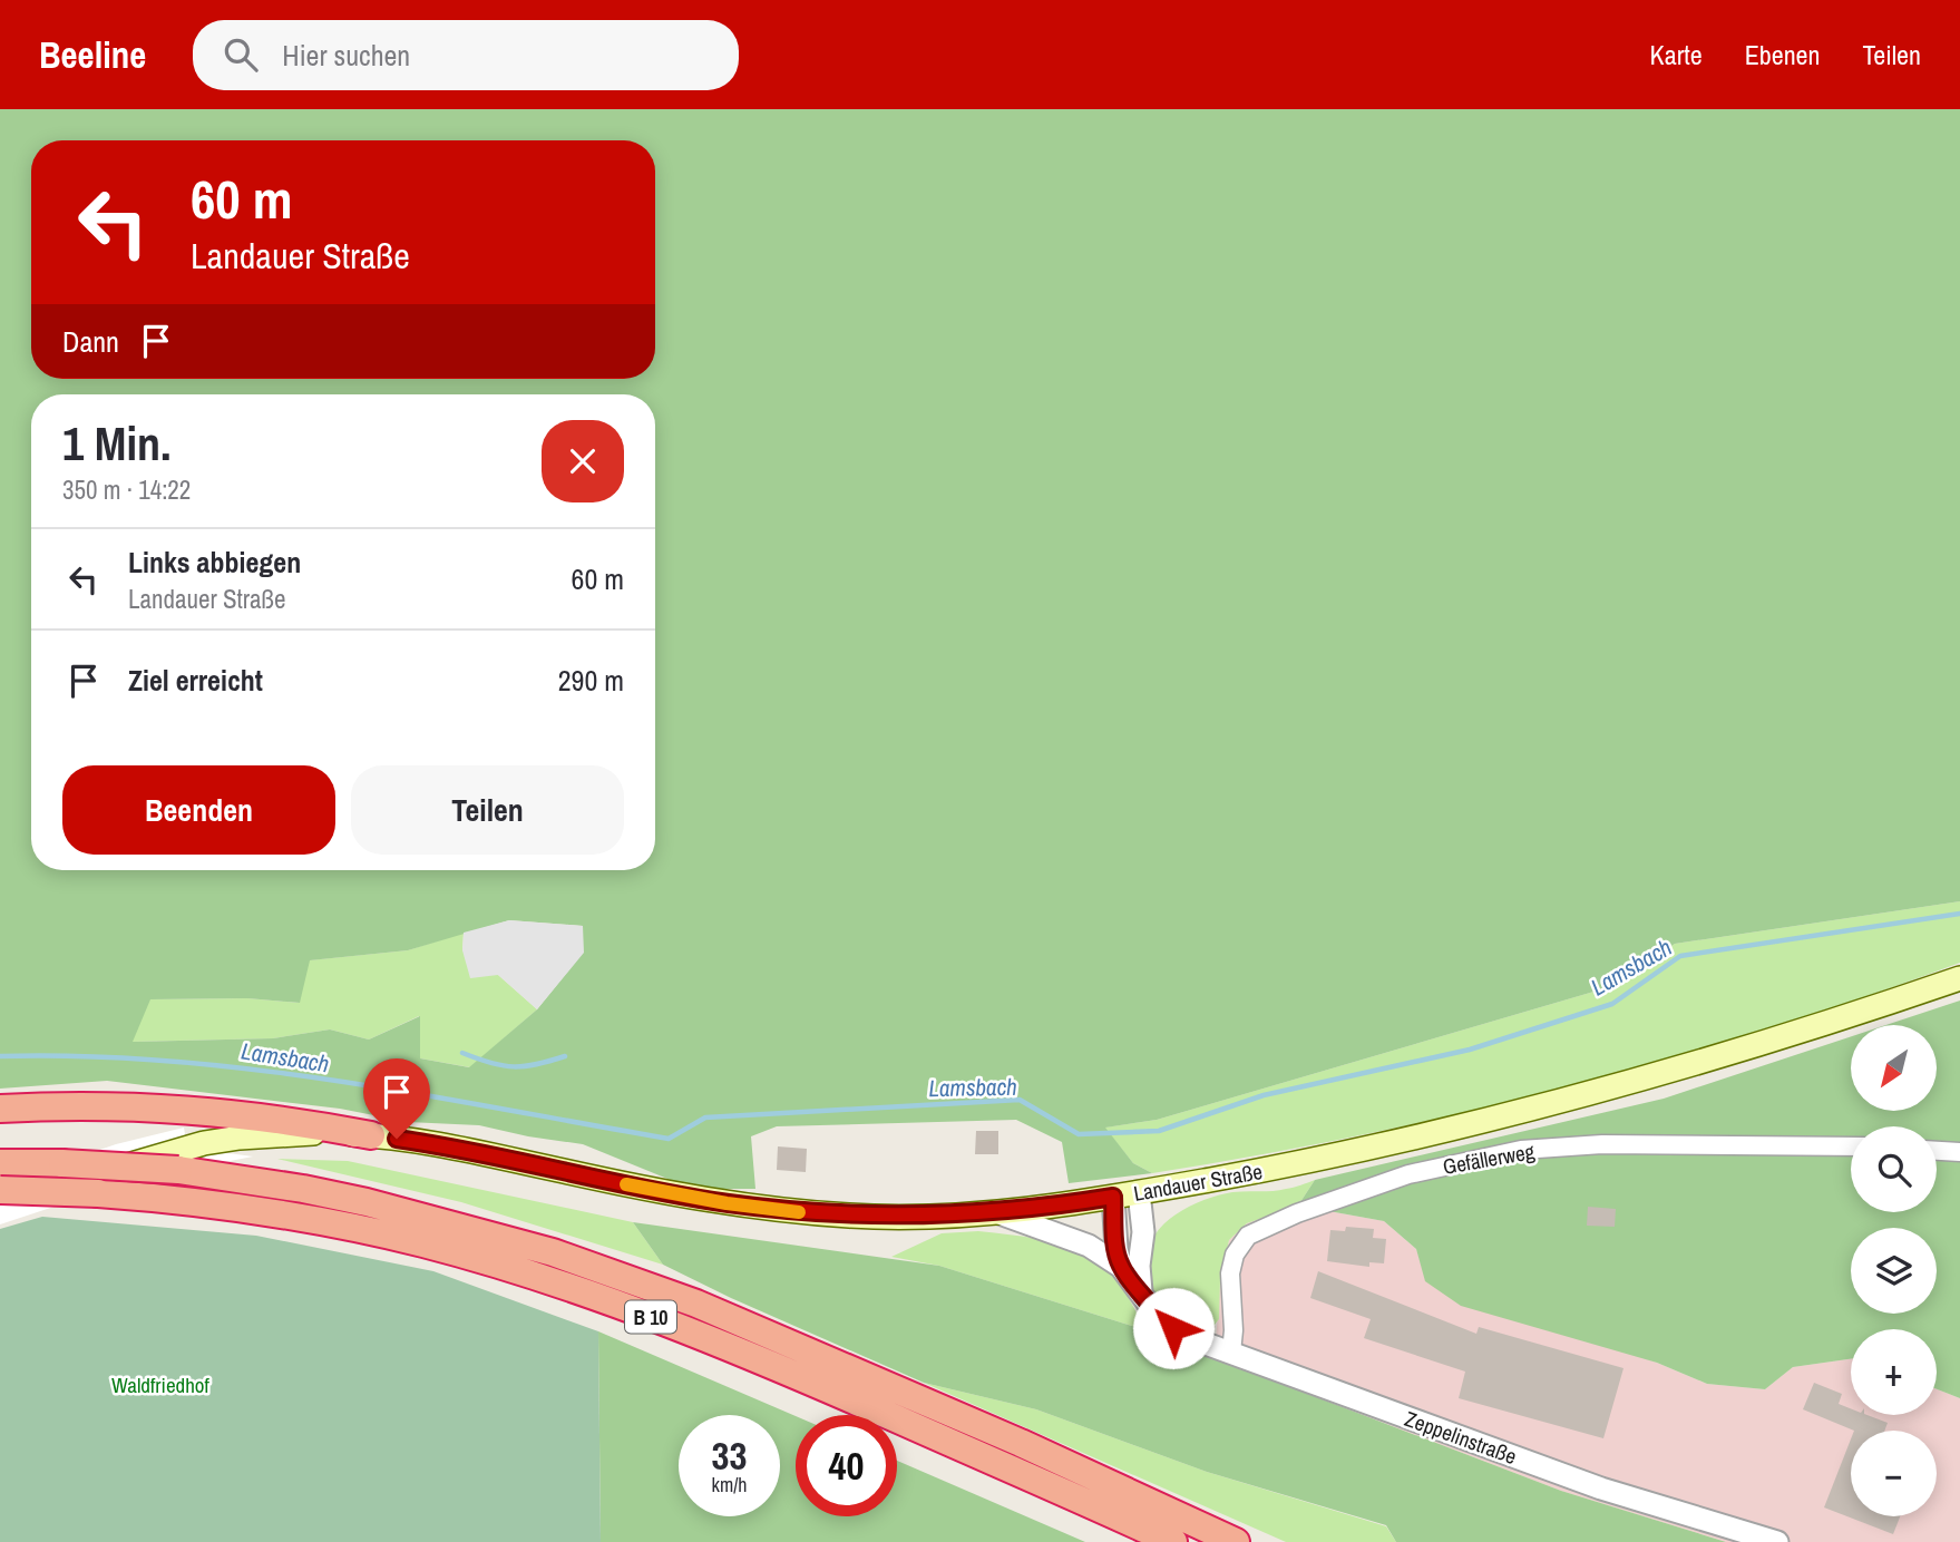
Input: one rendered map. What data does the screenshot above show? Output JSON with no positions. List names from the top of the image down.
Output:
{
  "streets": {
    "highway": ["B 10"],
    "main road": ["Landauer Straße"],
    "street": ["Gefällerweg", "Zeppelinstraße"]
  },
  "crossings": [
    ["Gefällerweg", "Zeppelinstraße"]
  ],
  "water": ["Lamsbach"],
  "parks": ["Waldfriedhof"],
  "north": "bottom left",
  "page": {
    "header": "Beeline",
    "search": "Hier suchen",
    "nav": ["Karte", "Ebenen", "Teilen"],
    "turn": ["60 m", "Landauer Straße"],
    "then": "Dann",
    "heading": ["1 Min.", "350 m · 14:22"],
    "list": [
      {
        "name": "Links abbiegen",
        "note": "Landauer Straße",
        "value": "60 m"
      },
      {
        "name": "Ziel erreicht",
        "value": "290 m"
      }
    ],
    "buttons": ["Beenden", "Teilen"],
    "map_buttons": ["+", "−"],
    "speed": "33 km/h",
    "limit": "40"
  }
}
